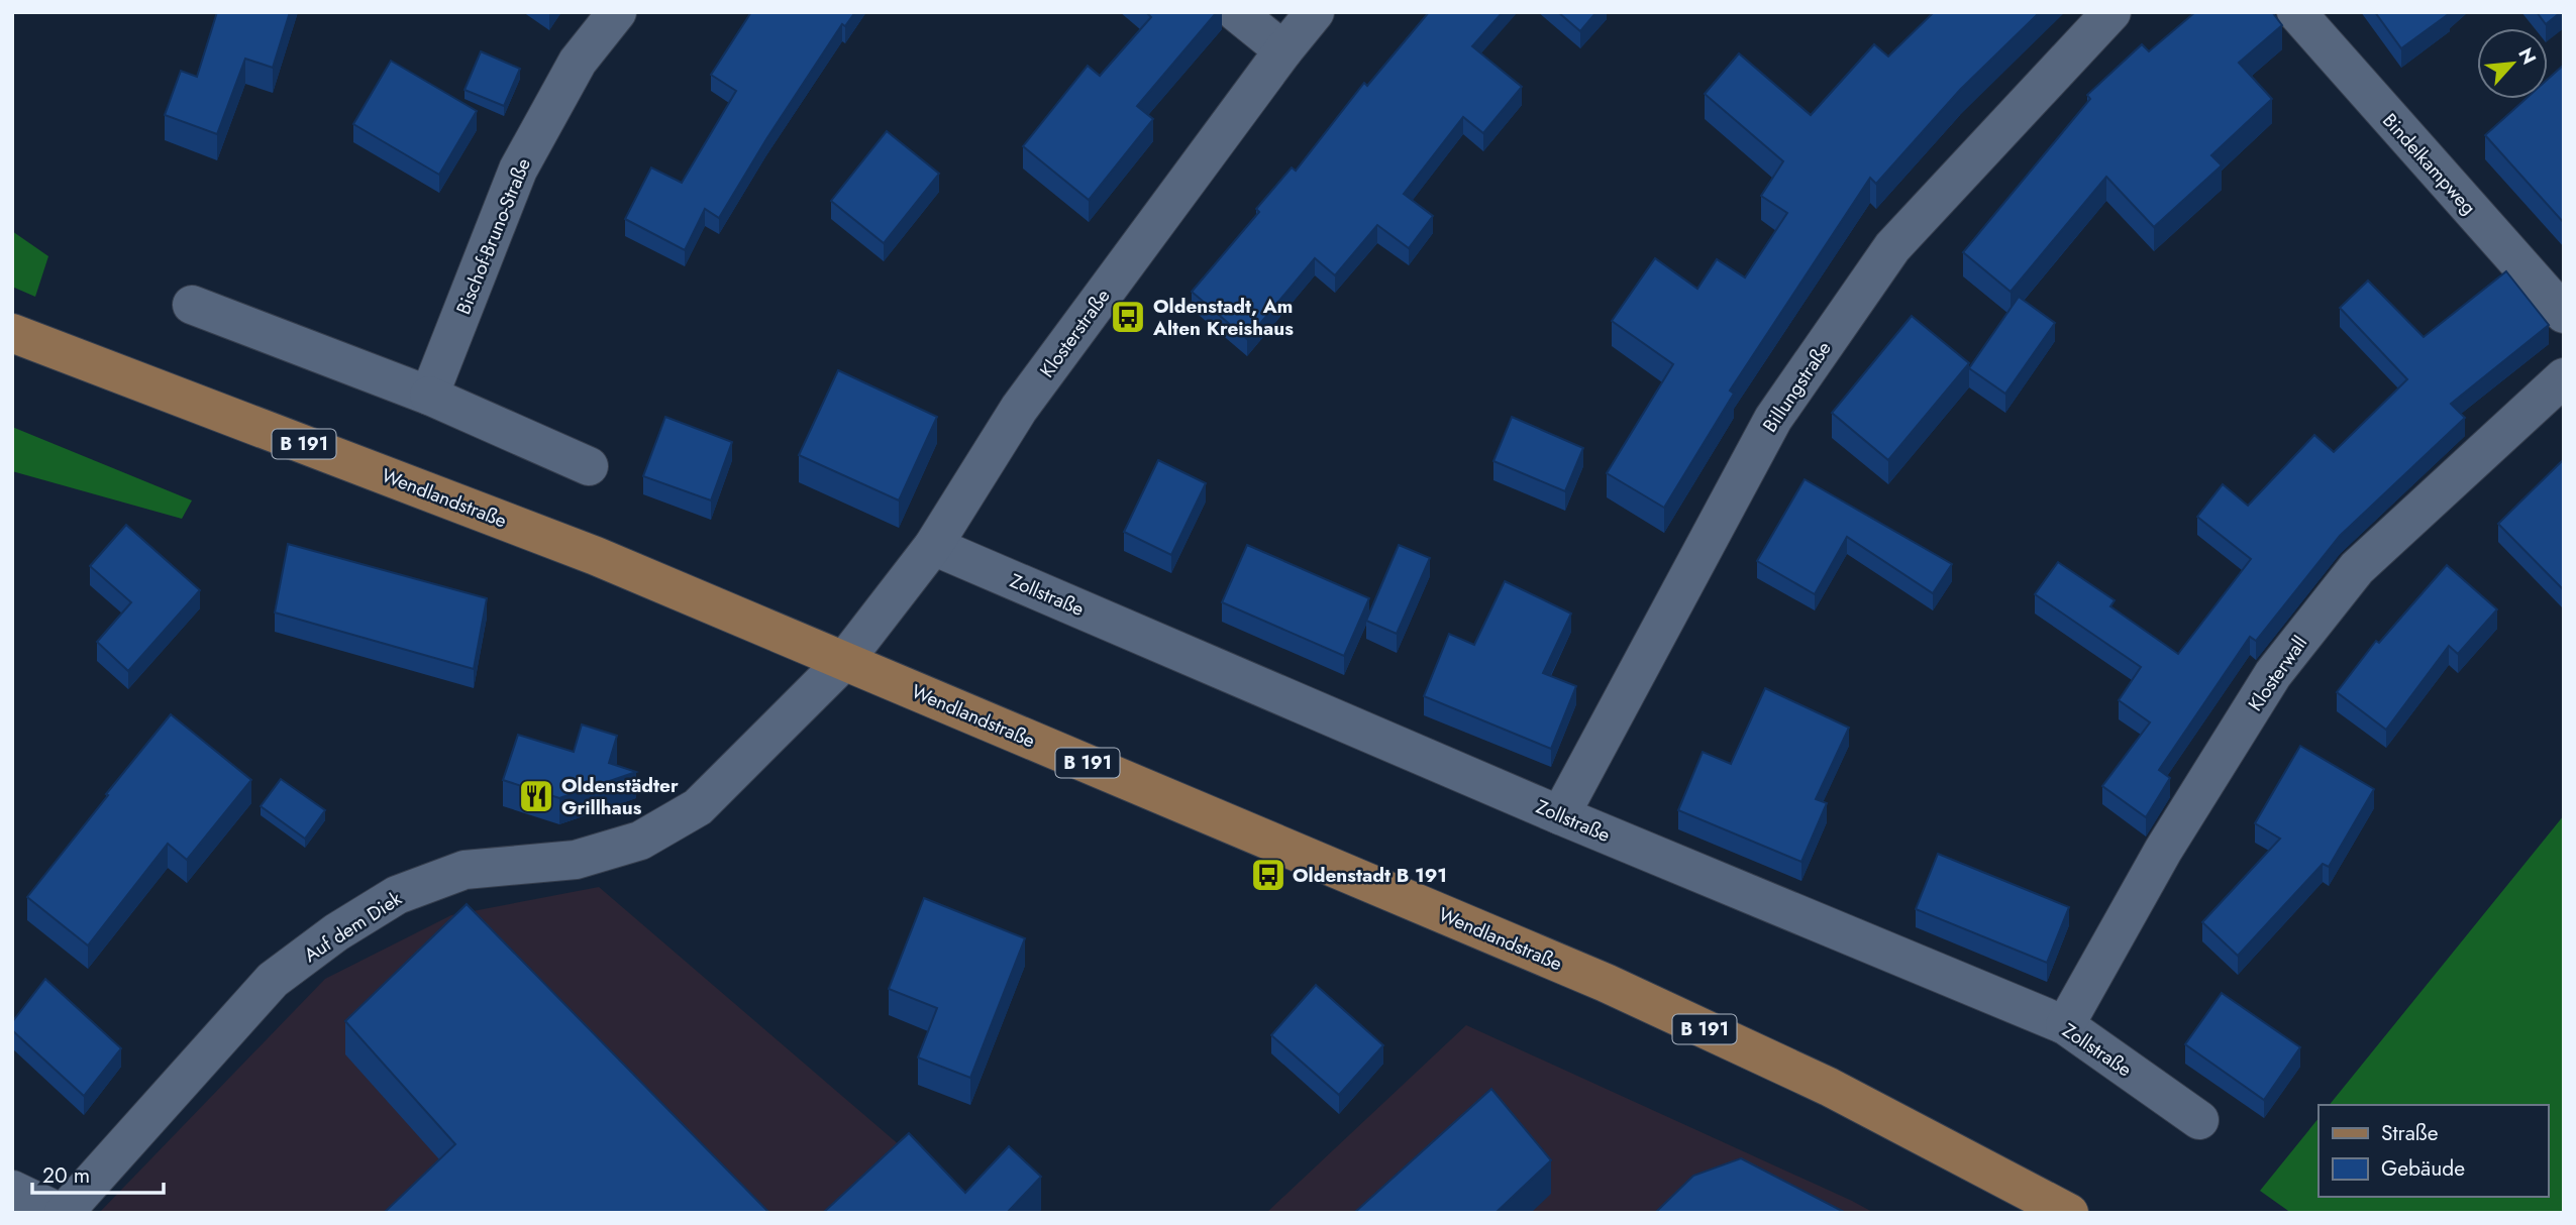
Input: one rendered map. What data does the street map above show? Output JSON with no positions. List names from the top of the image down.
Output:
{
  "streets": {
    "main road": ["B 191", "Wendlandstraße"],
    "street": [
      "Bindelkampweg",
      "Bischof-Bruno-Straße",
      "Klosterstraße",
      "Billungstraße",
      "Zollstraße",
      "Klosterwall",
      "Auf dem Diek"
    ]
  },
  "crossings": [
    ["Klosterstraße", "Wendlandstraße"],
    ["Klosterstraße", "Zollstraße"],
    ["Klosterstraße", "Auf dem Diek"],
    ["Billungstraße", "Zollstraße"],
    ["Wendlandstraße", "Auf dem Diek"],
    ["Zollstraße", "Klosterwall"]
  ],
  "places": {
    "bus stop": ["Oldenstadt, Am Alten Kreishaus", "Oldenstadt B 191"],
    "restaurant": ["Oldenstädter Grillhaus"]
  },
  "legend": ["Straße", "Gebäude"],
  "scale_bar": "20 m",
  "north": "top right"
}
